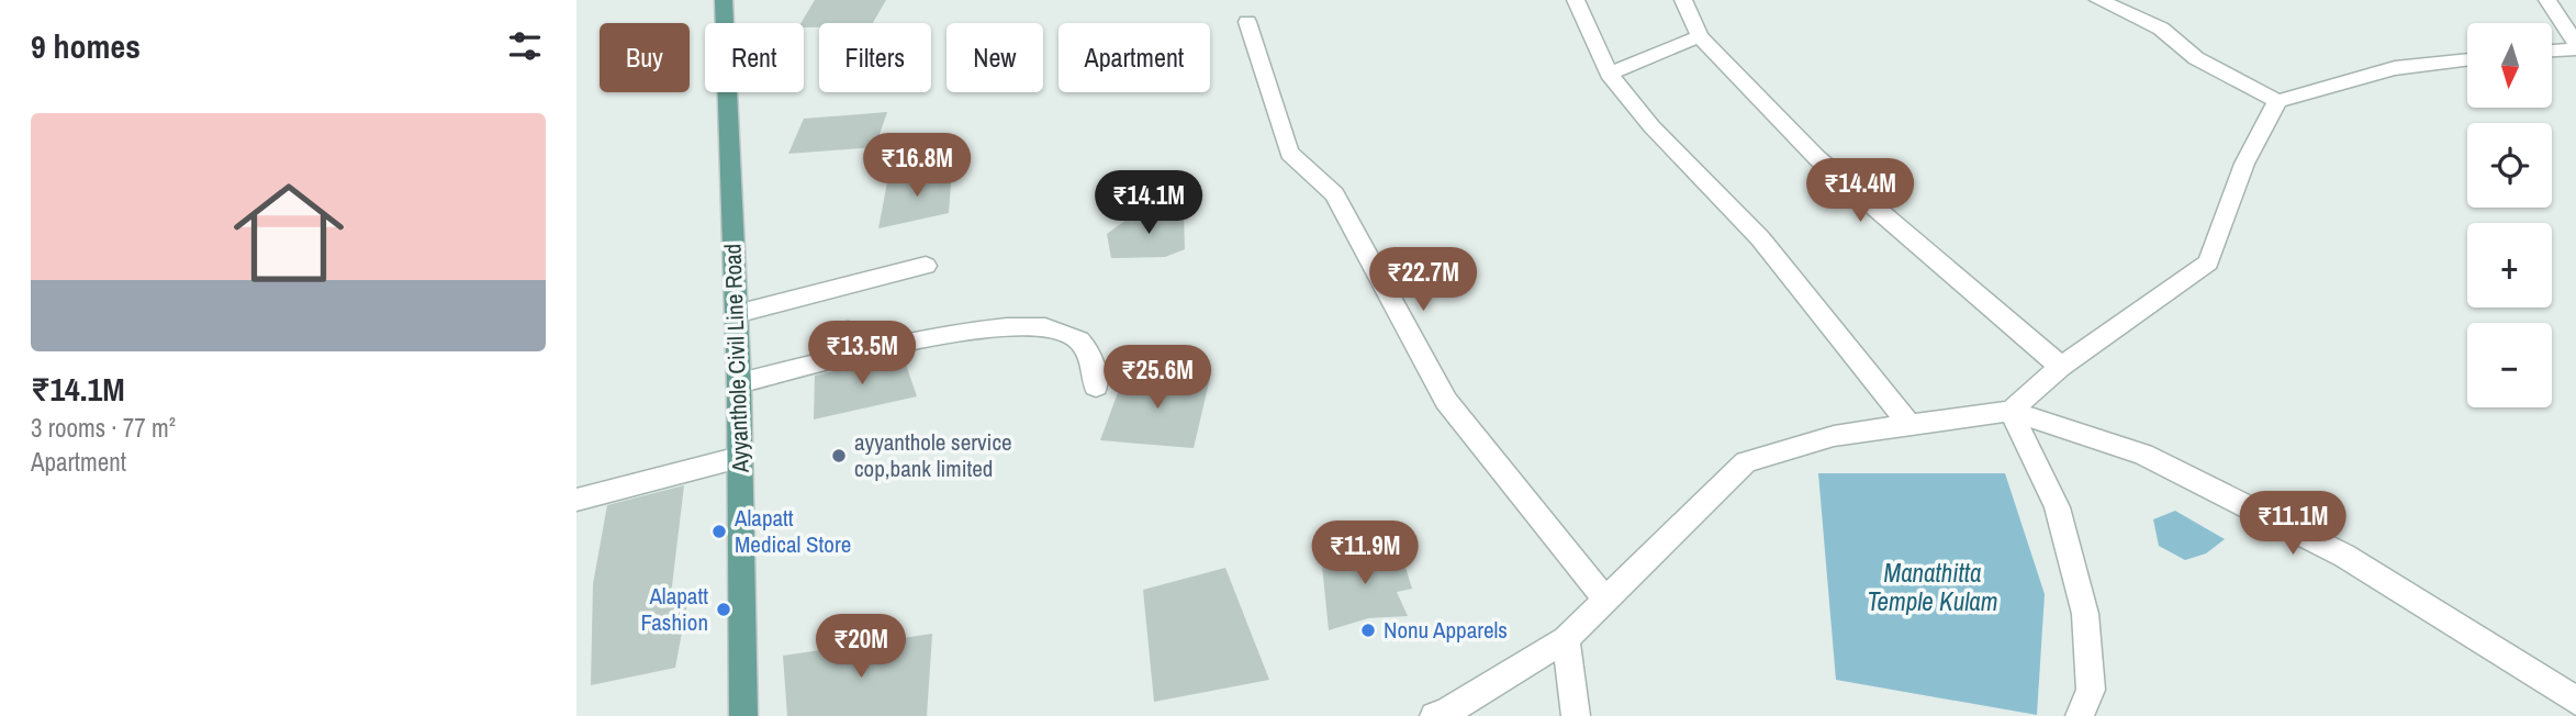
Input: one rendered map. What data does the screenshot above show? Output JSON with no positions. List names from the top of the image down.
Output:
{
  "streets": {
    "main road": ["Ayyanthole Civil Line Road"]
  },
  "water": ["Manathitta Temple Kulam"],
  "places": [
    "ayyanthole service cop,bank limited",
    "Alapatt Medical Store",
    "Alapatt Fashion",
    "Nonu Apparels"
  ],
  "north": "bottom",
  "page": {
    "heading": "9 homes",
    "map_buttons": ["+", "−"],
    "chip": [
      "Buy",
      "Rent",
      "Filters",
      "New",
      "Apartment"
    ],
    "list": [
      {
        "name": "₹14.1M",
        "note": "3 rooms · 77 m² · Apartment"
      }
    ],
    "price": [
      "₹16.8M",
      "₹14.4M",
      "₹14.1M",
      "₹22.7M",
      "₹13.5M",
      "₹25.6M",
      "₹11.1M",
      "₹11.9M",
      "₹20M"
    ]
  }
}
